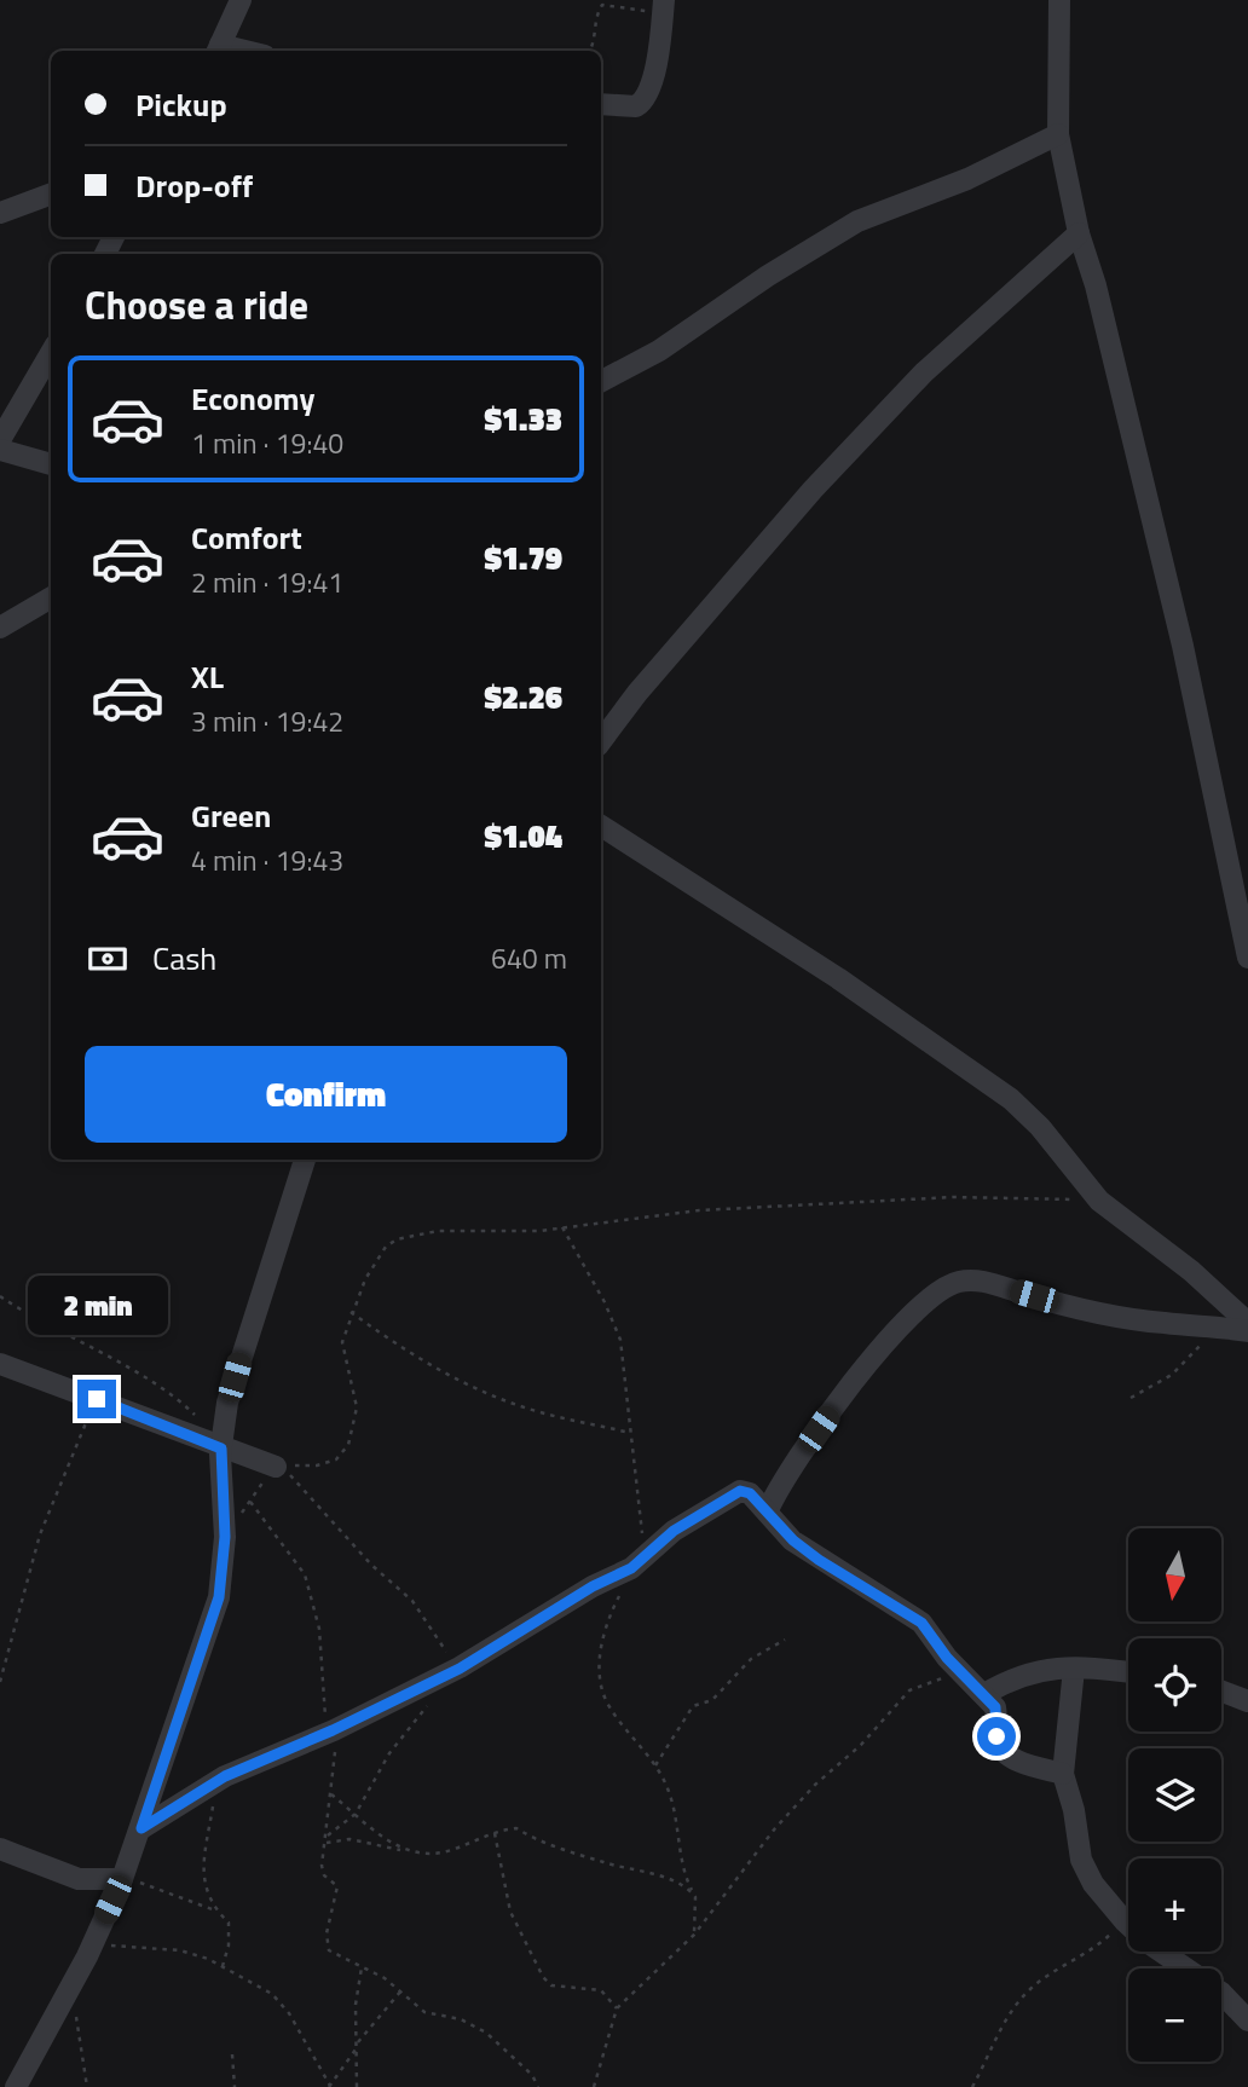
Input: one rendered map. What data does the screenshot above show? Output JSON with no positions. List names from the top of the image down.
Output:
{
  "north": "bottom",
  "page": {
    "banner": ["Pickup", "Drop-off"],
    "heading": "Choose a ride",
    "list": [
      {
        "name": "Economy",
        "note": "1 min · 19:40",
        "value": "$1.33"
      },
      {
        "name": "Comfort",
        "note": "2 min · 19:41",
        "value": "$1.79"
      },
      {
        "name": "XL",
        "note": "3 min · 19:42",
        "value": "$2.26"
      },
      {
        "name": "Green",
        "note": "4 min · 19:43",
        "value": "$1.04"
      }
    ],
    "pay": ["Cash", "640 m"],
    "buttons": "Confirm",
    "bubble": "2 min",
    "map_buttons": ["+", "−"]
  }
}
